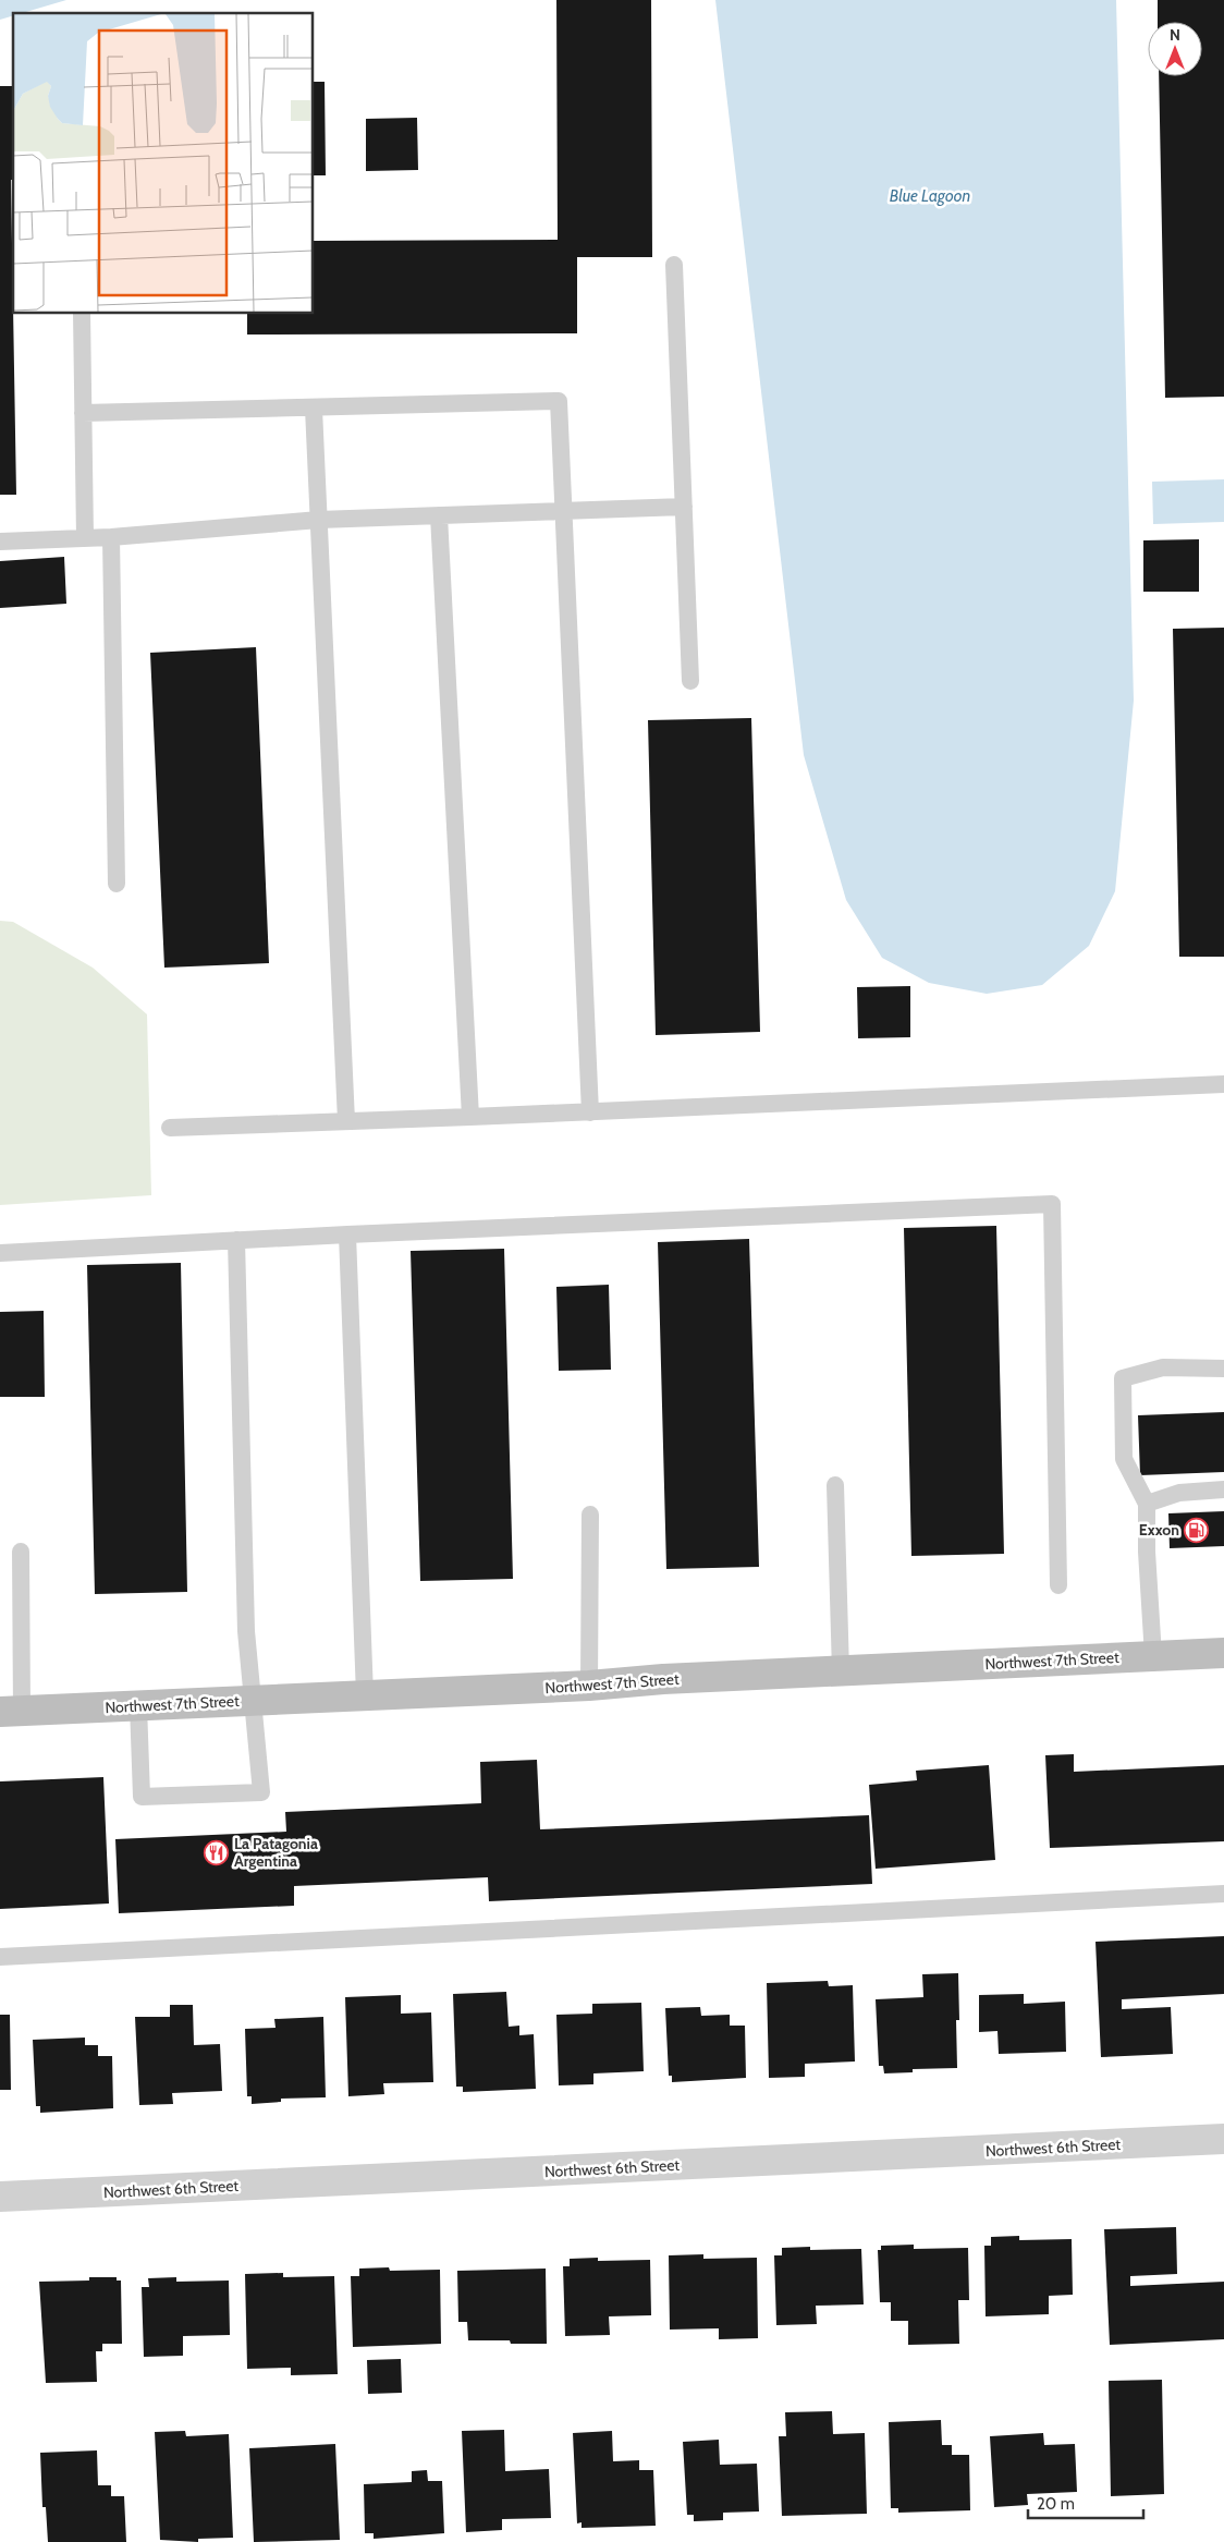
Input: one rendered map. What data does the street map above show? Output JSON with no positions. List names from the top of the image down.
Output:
{
  "streets": {
    "main road": ["Northwest 7th Street"],
    "street": ["Northwest 6th Street"]
  },
  "water": ["Blue Lagoon"],
  "places": {
    "fuel station": ["Exxon"],
    "restaurant": ["La Patagonia Argentina"]
  },
  "scale_bar": "20 m",
  "north": "top"
}
